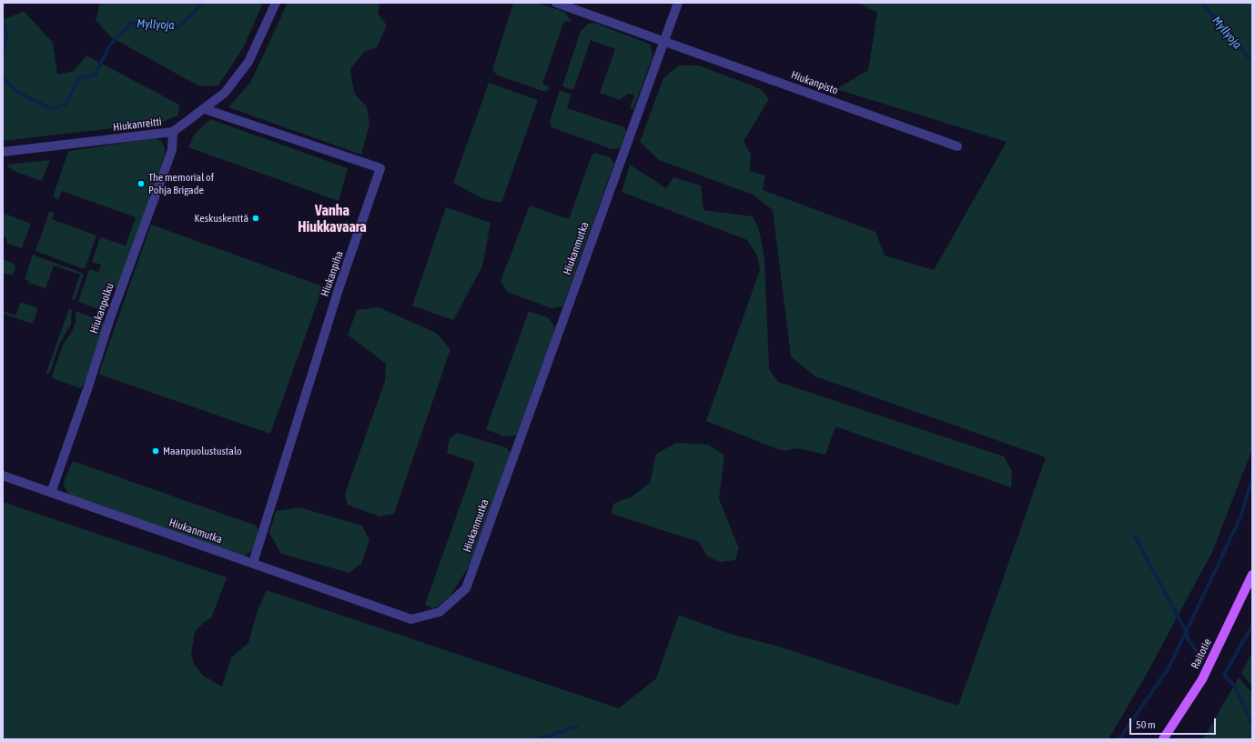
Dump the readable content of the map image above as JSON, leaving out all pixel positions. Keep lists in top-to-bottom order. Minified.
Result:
{"streets":{"main road":["Raitotie"],"street":["Hiukanpisto","Hiukanreitti","Hiukanmutka","Hiukanpiha","Hiukanpolku"]},"crossings":[["Hiukanpisto","Hiukanmutka"],["Hiukanreitti","Hiukanpiha"],["Hiukanreitti","Hiukanpolku"],["Hiukanmutka","Hiukanpiha"],["Hiukanmutka","Hiukanpolku"]],"districts":["Vanha Hiukkavaara"],"water":["Myllyoja"],"places":["The memorial of Pohja Brigade","Keskuskenttä","Maanpuolustustalo"],"scale_bar":"50 m"}
